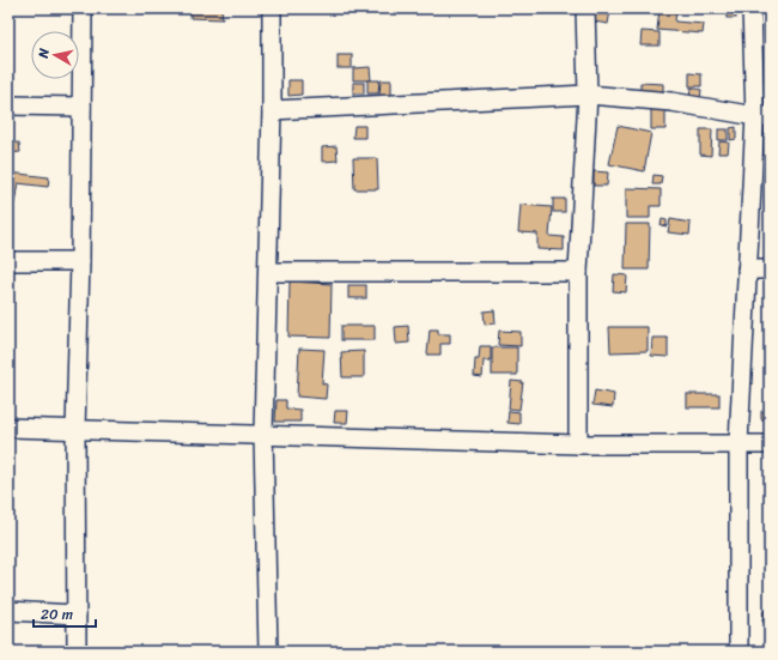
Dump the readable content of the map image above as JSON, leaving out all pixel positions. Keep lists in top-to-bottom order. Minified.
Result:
{"scale_bar":"20 m","north":"left"}
